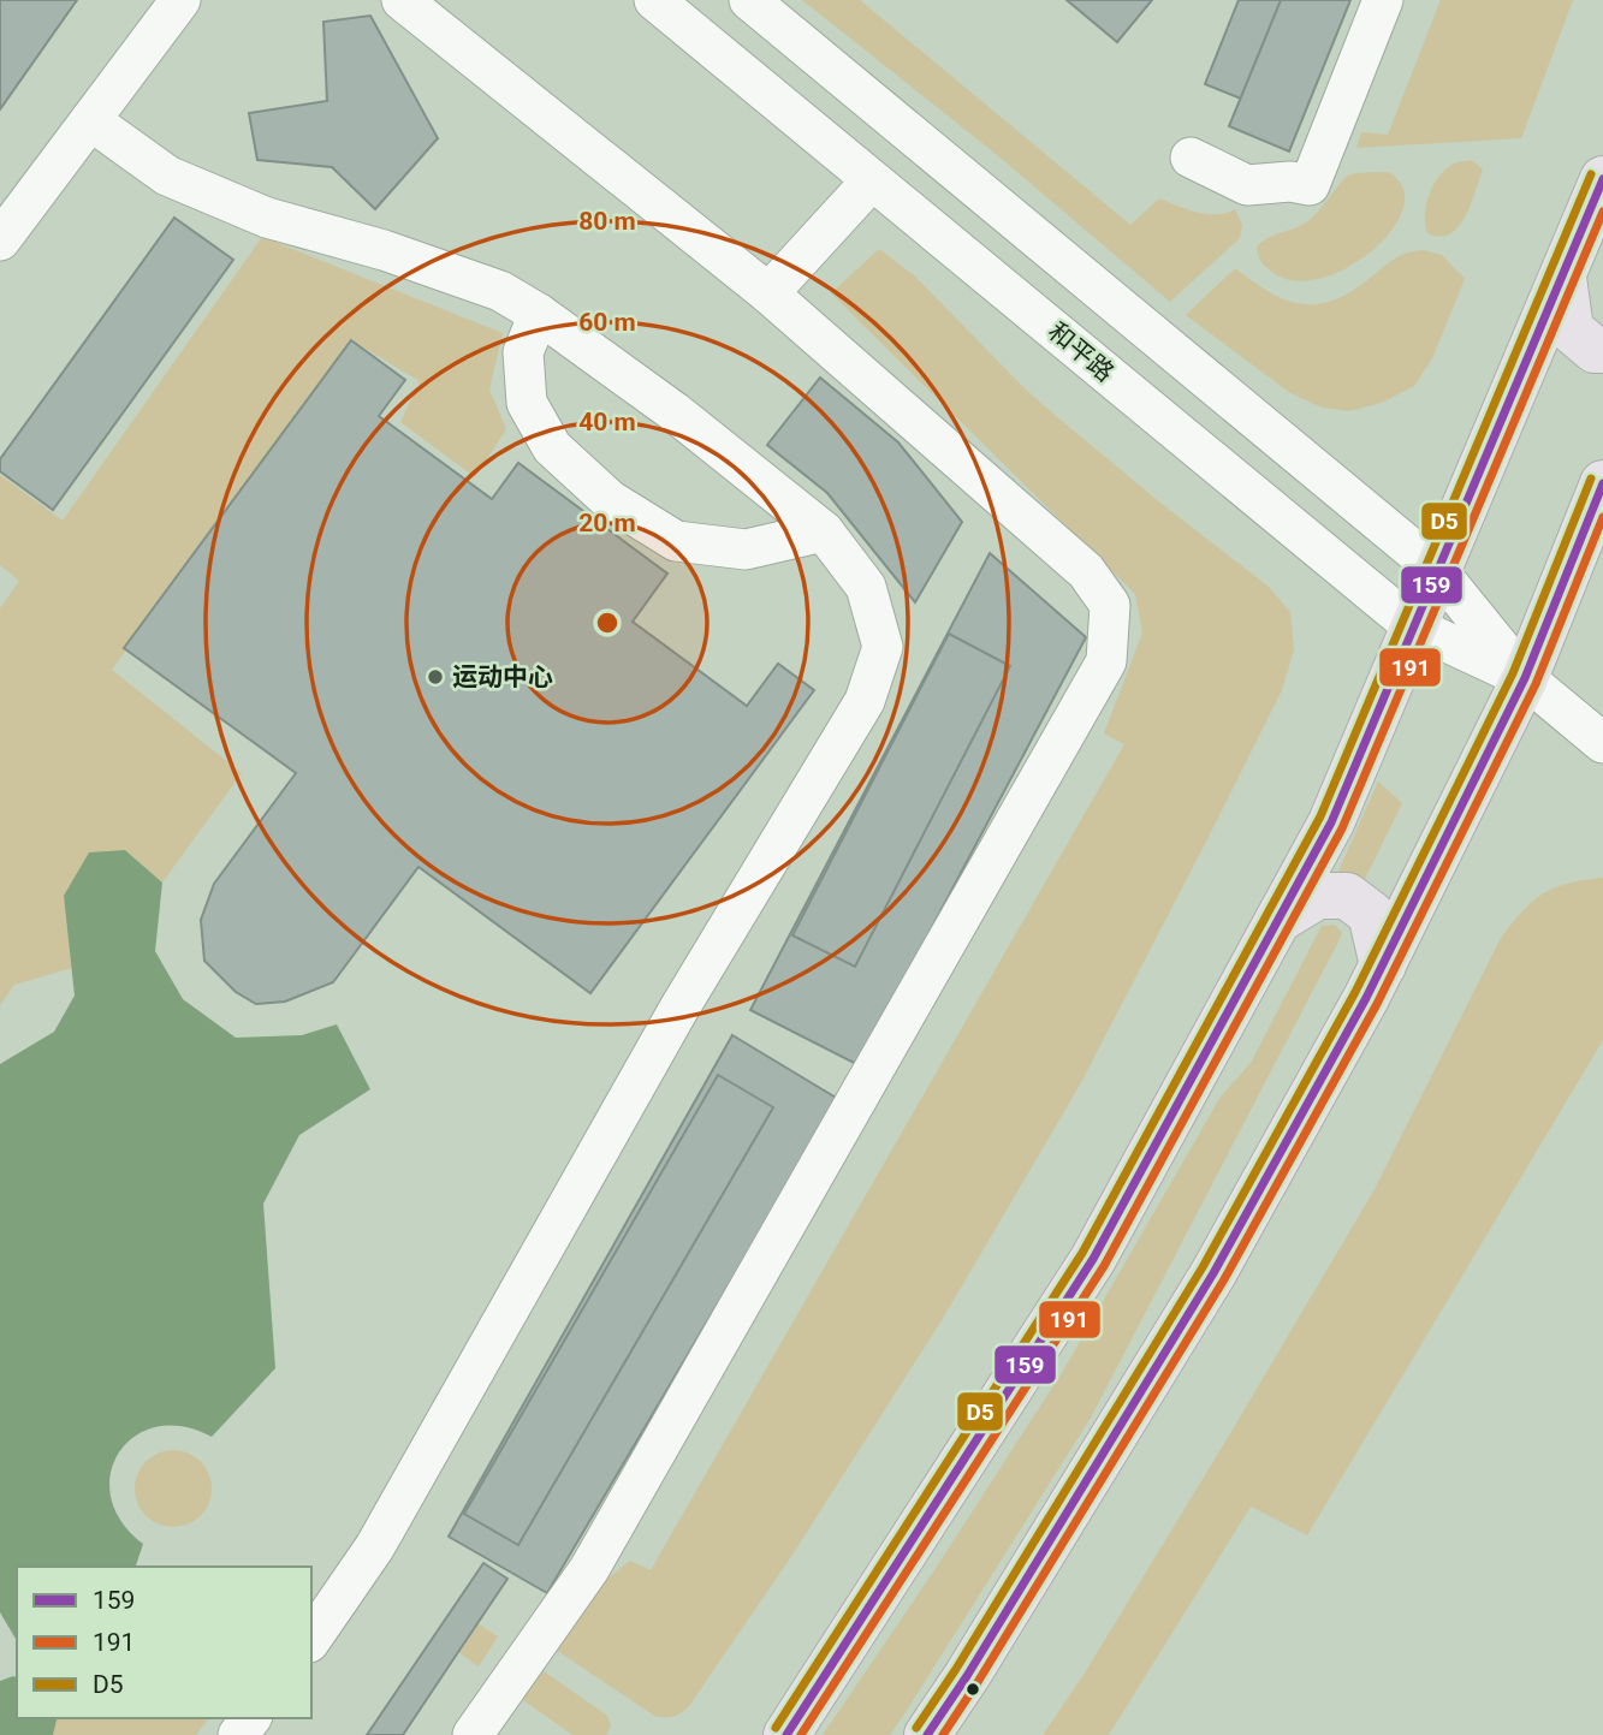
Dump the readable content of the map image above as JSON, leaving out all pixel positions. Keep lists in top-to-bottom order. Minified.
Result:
{"streets":{"street":["和平路"]},"places":["运动中心"],"lines":["transit line D5","transit line 159","transit line 191"],"legend":["159","191","D5"],"rings":["80 m","60 m","40 m","20 m"]}
